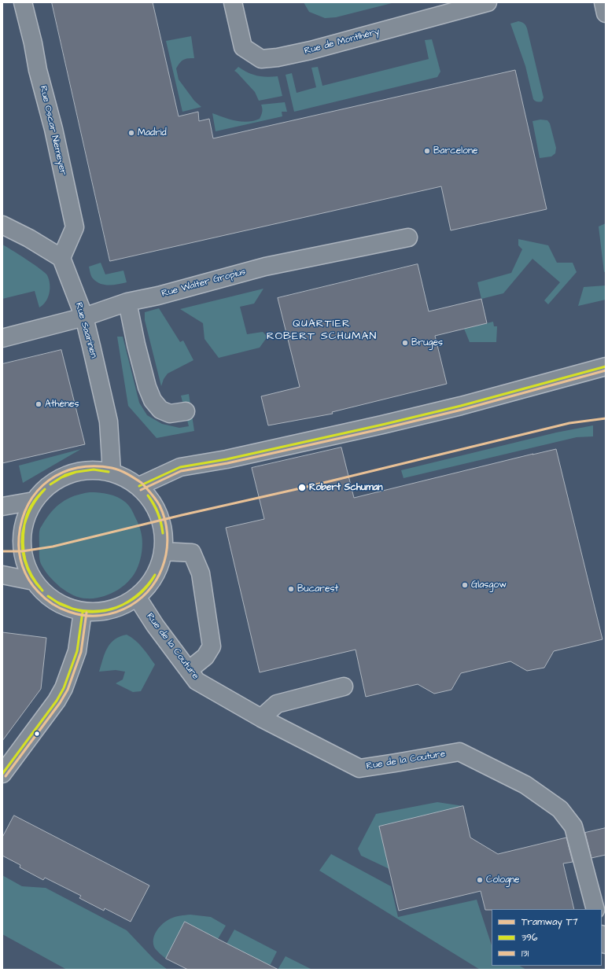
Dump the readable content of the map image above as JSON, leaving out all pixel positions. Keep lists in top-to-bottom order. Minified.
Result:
{"streets":{"street":["Rue de Montlhéry","Rue Oscar Niemeyer","Rue Walter Gropius","Rue Saarinen","Rue de la Couture"]},"crossings":[["Rue Oscar Niemeyer","Rue Saarinen"],["Rue Walter Gropius","Rue Saarinen"]],"districts":["QUARTIER ROBERT SCHUMAN"],"places":["Madrid","Barcelone","Bruges","Athènes","Robert Schuman","Glasgow","Bucarest","Cologne"],"lines":["transit line 396","transit line 131","tram line T7"],"legend":["Tramway T7","396","131"]}
